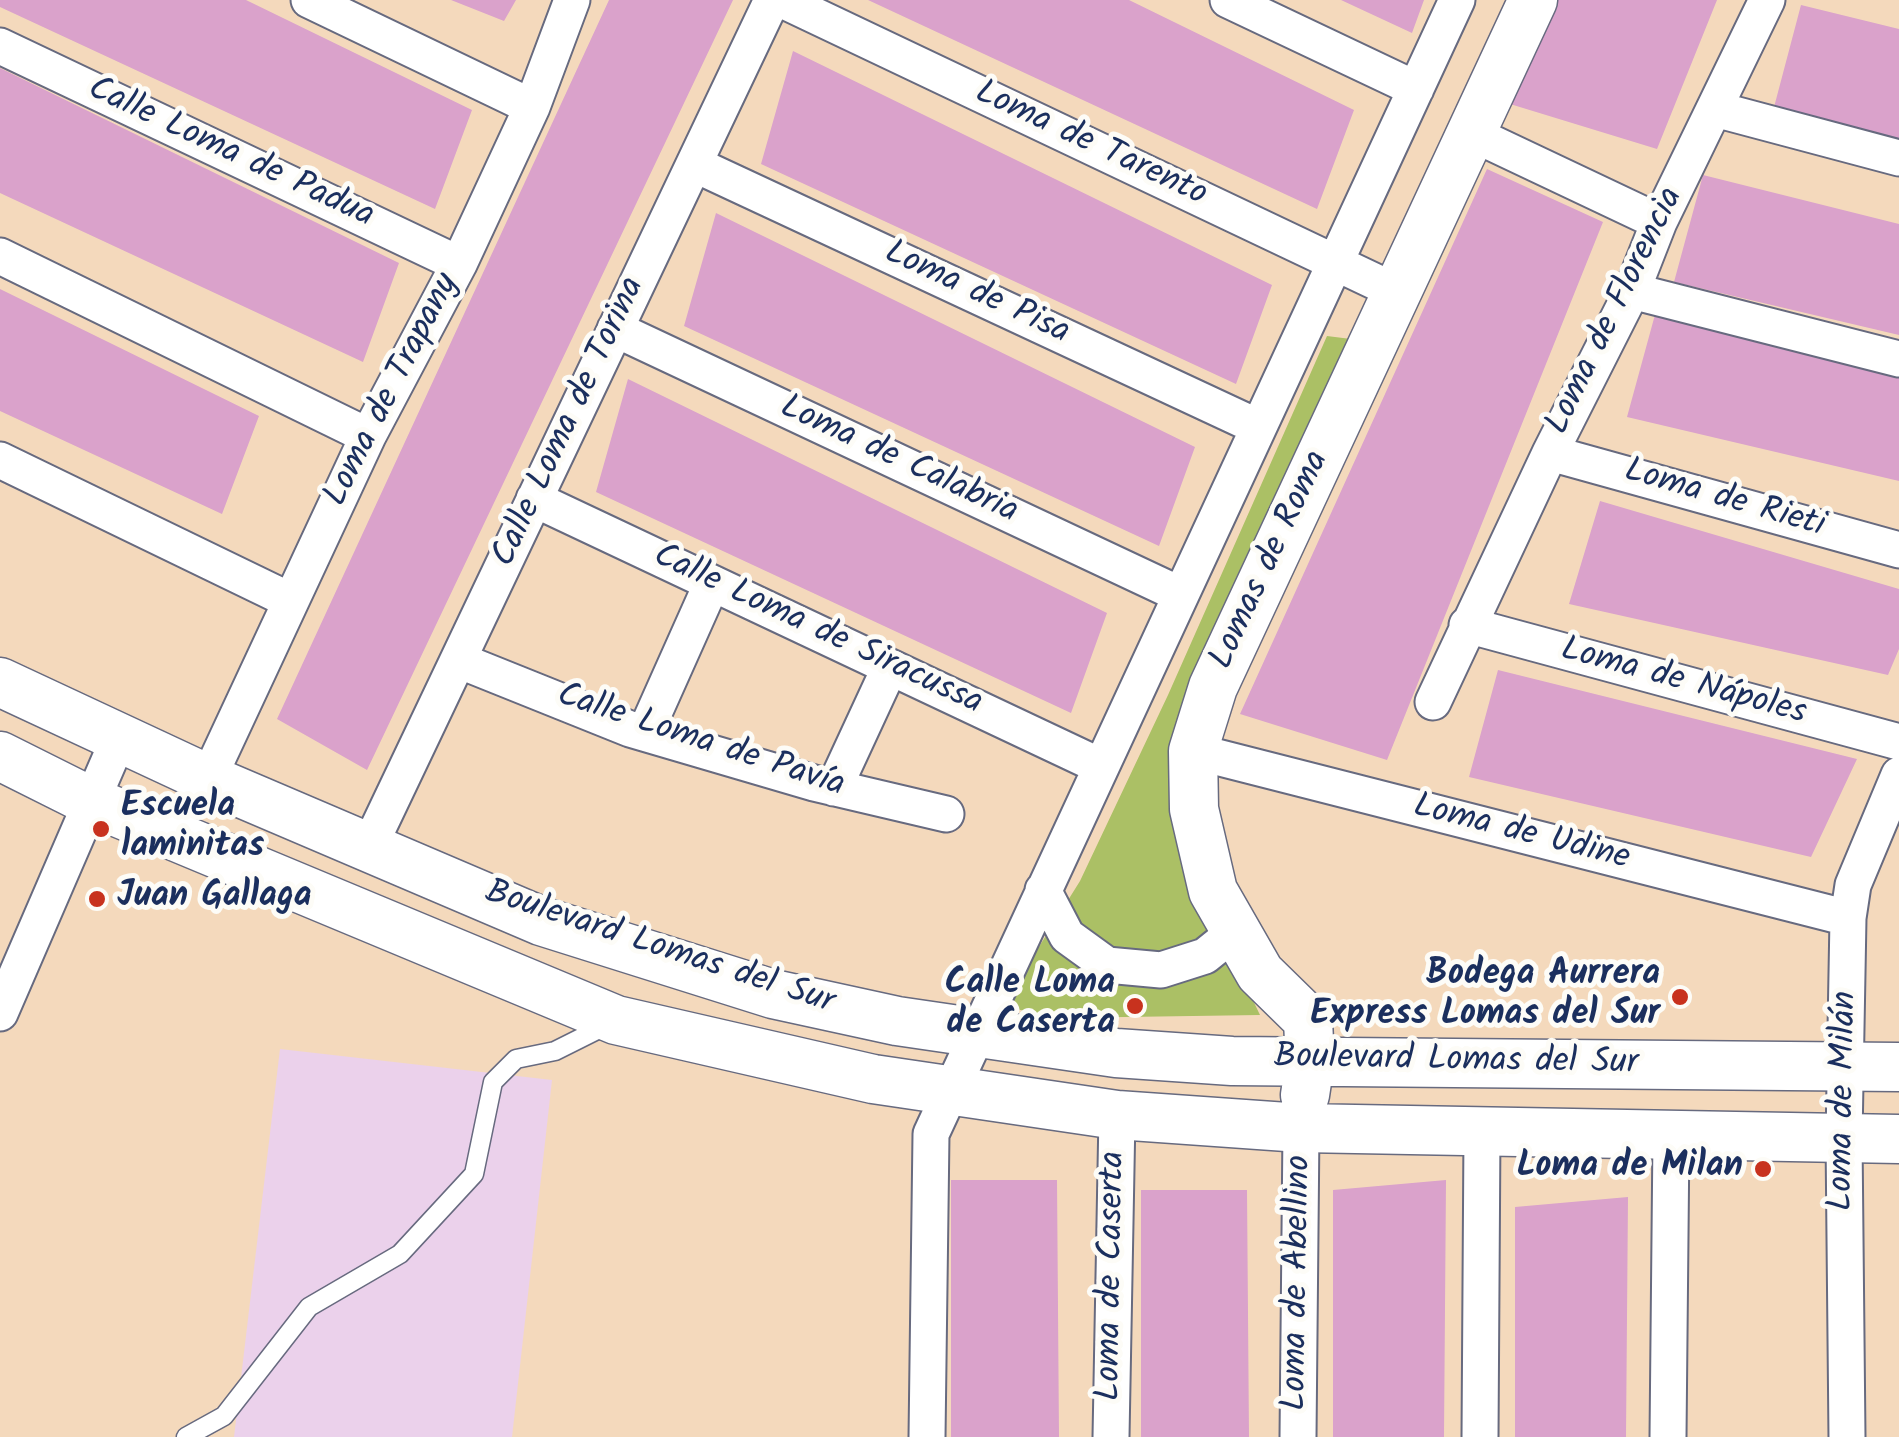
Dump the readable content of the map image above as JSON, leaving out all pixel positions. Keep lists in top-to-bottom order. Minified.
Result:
{"streets":{"street":["Loma de Tarento","Calle Loma de Padua","Loma de Pisa","Loma de Florencia","Loma de Trapany","Calle Loma de Torina","Loma de Calabria","Loma de Rieti","Lomas de Roma","Calle Loma de Siracussa","Loma de Nápoles","Calle Loma de Pavía","Loma de Udine","Boulevard Lomas del Sur","Loma de Milán","Loma de Caserta","Loma de Abellino"]},"crossings":[["Loma de Tarento","Lomas de Roma"],["Calle Loma de Padua","Loma de Trapany"],["Loma de Pisa","Calle Loma de Torina"],["Loma de Pisa","Lomas de Roma"],["Loma de Florencia","Loma de Rieti"],["Loma de Florencia","Loma de Nápoles"],["Loma de Trapany","Boulevard Lomas del Sur"],["Calle Loma de Torina","Loma de Calabria"],["Calle Loma de Torina","Calle Loma de Siracussa"],["Calle Loma de Torina","Calle Loma de Pavía"],["Calle Loma de Torina","Boulevard Lomas del Sur"],["Loma de Calabria","Lomas de Roma"],["Lomas de Roma","Calle Loma de Siracussa"],["Lomas de Roma","Loma de Udine"],["Lomas de Roma","Boulevard Lomas del Sur"],["Lomas de Roma","Loma de Abellino"],["Loma de Udine","Loma de Milán"],["Boulevard Lomas del Sur","Loma de Milán"],["Boulevard Lomas del Sur","Loma de Caserta"],["Boulevard Lomas del Sur","Loma de Abellino"]],"places":["Escuela laminitas","Juan Gallaga","Bodega Aurrera Express Lomas del Sur","Calle Loma de Caserta","Loma de Milan"]}
